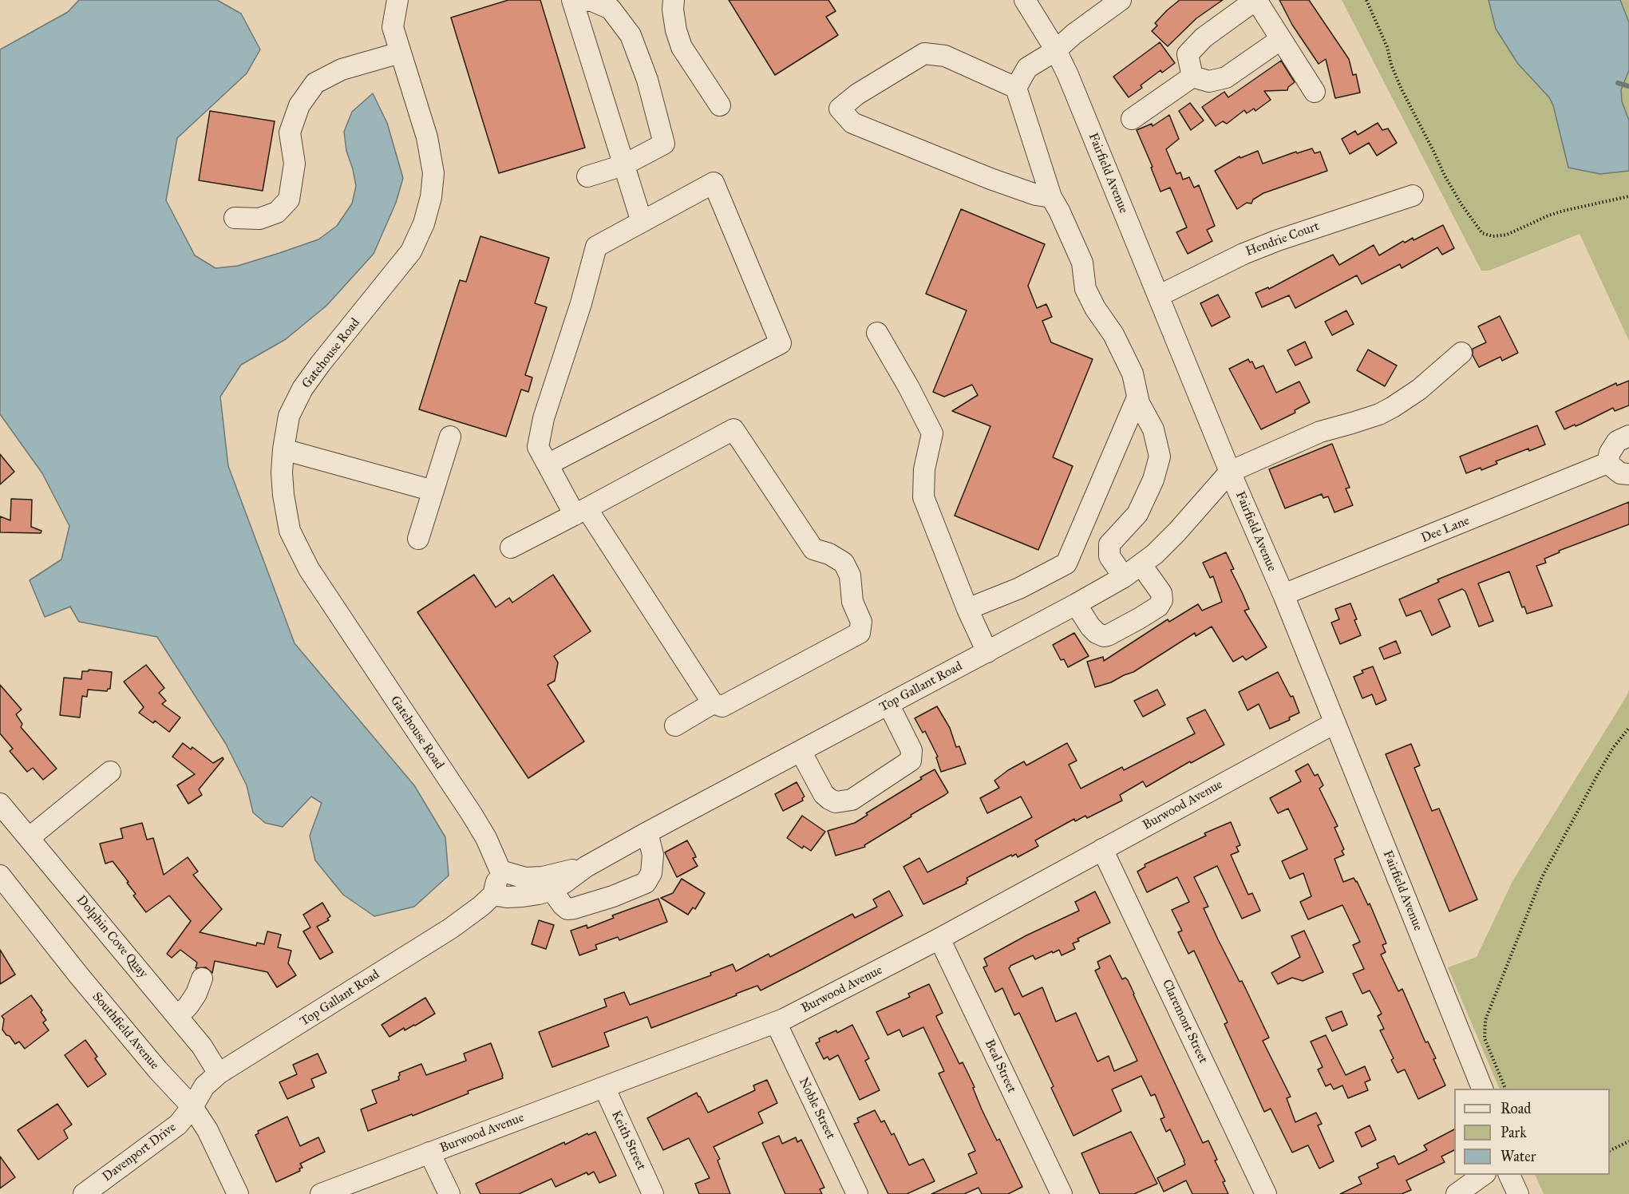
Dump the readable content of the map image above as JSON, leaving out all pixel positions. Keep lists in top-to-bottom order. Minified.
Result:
{"streets":{"street":["Fairfield Avenue","Hendrie Court","Gatehouse Road","Dee Lane","Top Gallant Road","Burwood Avenue","Dolphin Cove Quay","Claremont Street","Southfield Avenue","Beal Street","Noble Street","Keith Street","Davenport Drive"]},"crossings":[["Fairfield Avenue","Hendrie Court"],["Fairfield Avenue","Dee Lane"],["Fairfield Avenue","Top Gallant Road"],["Fairfield Avenue","Burwood Avenue"],["Gatehouse Road","Top Gallant Road"],["Top Gallant Road","Dolphin Cove Quay"],["Top Gallant Road","Southfield Avenue"],["Top Gallant Road","Davenport Drive"],["Burwood Avenue","Claremont Street"],["Burwood Avenue","Beal Street"],["Burwood Avenue","Noble Street"],["Burwood Avenue","Keith Street"],["Southfield Avenue","Davenport Drive"]],"legend":["Road","Park","Water"]}
